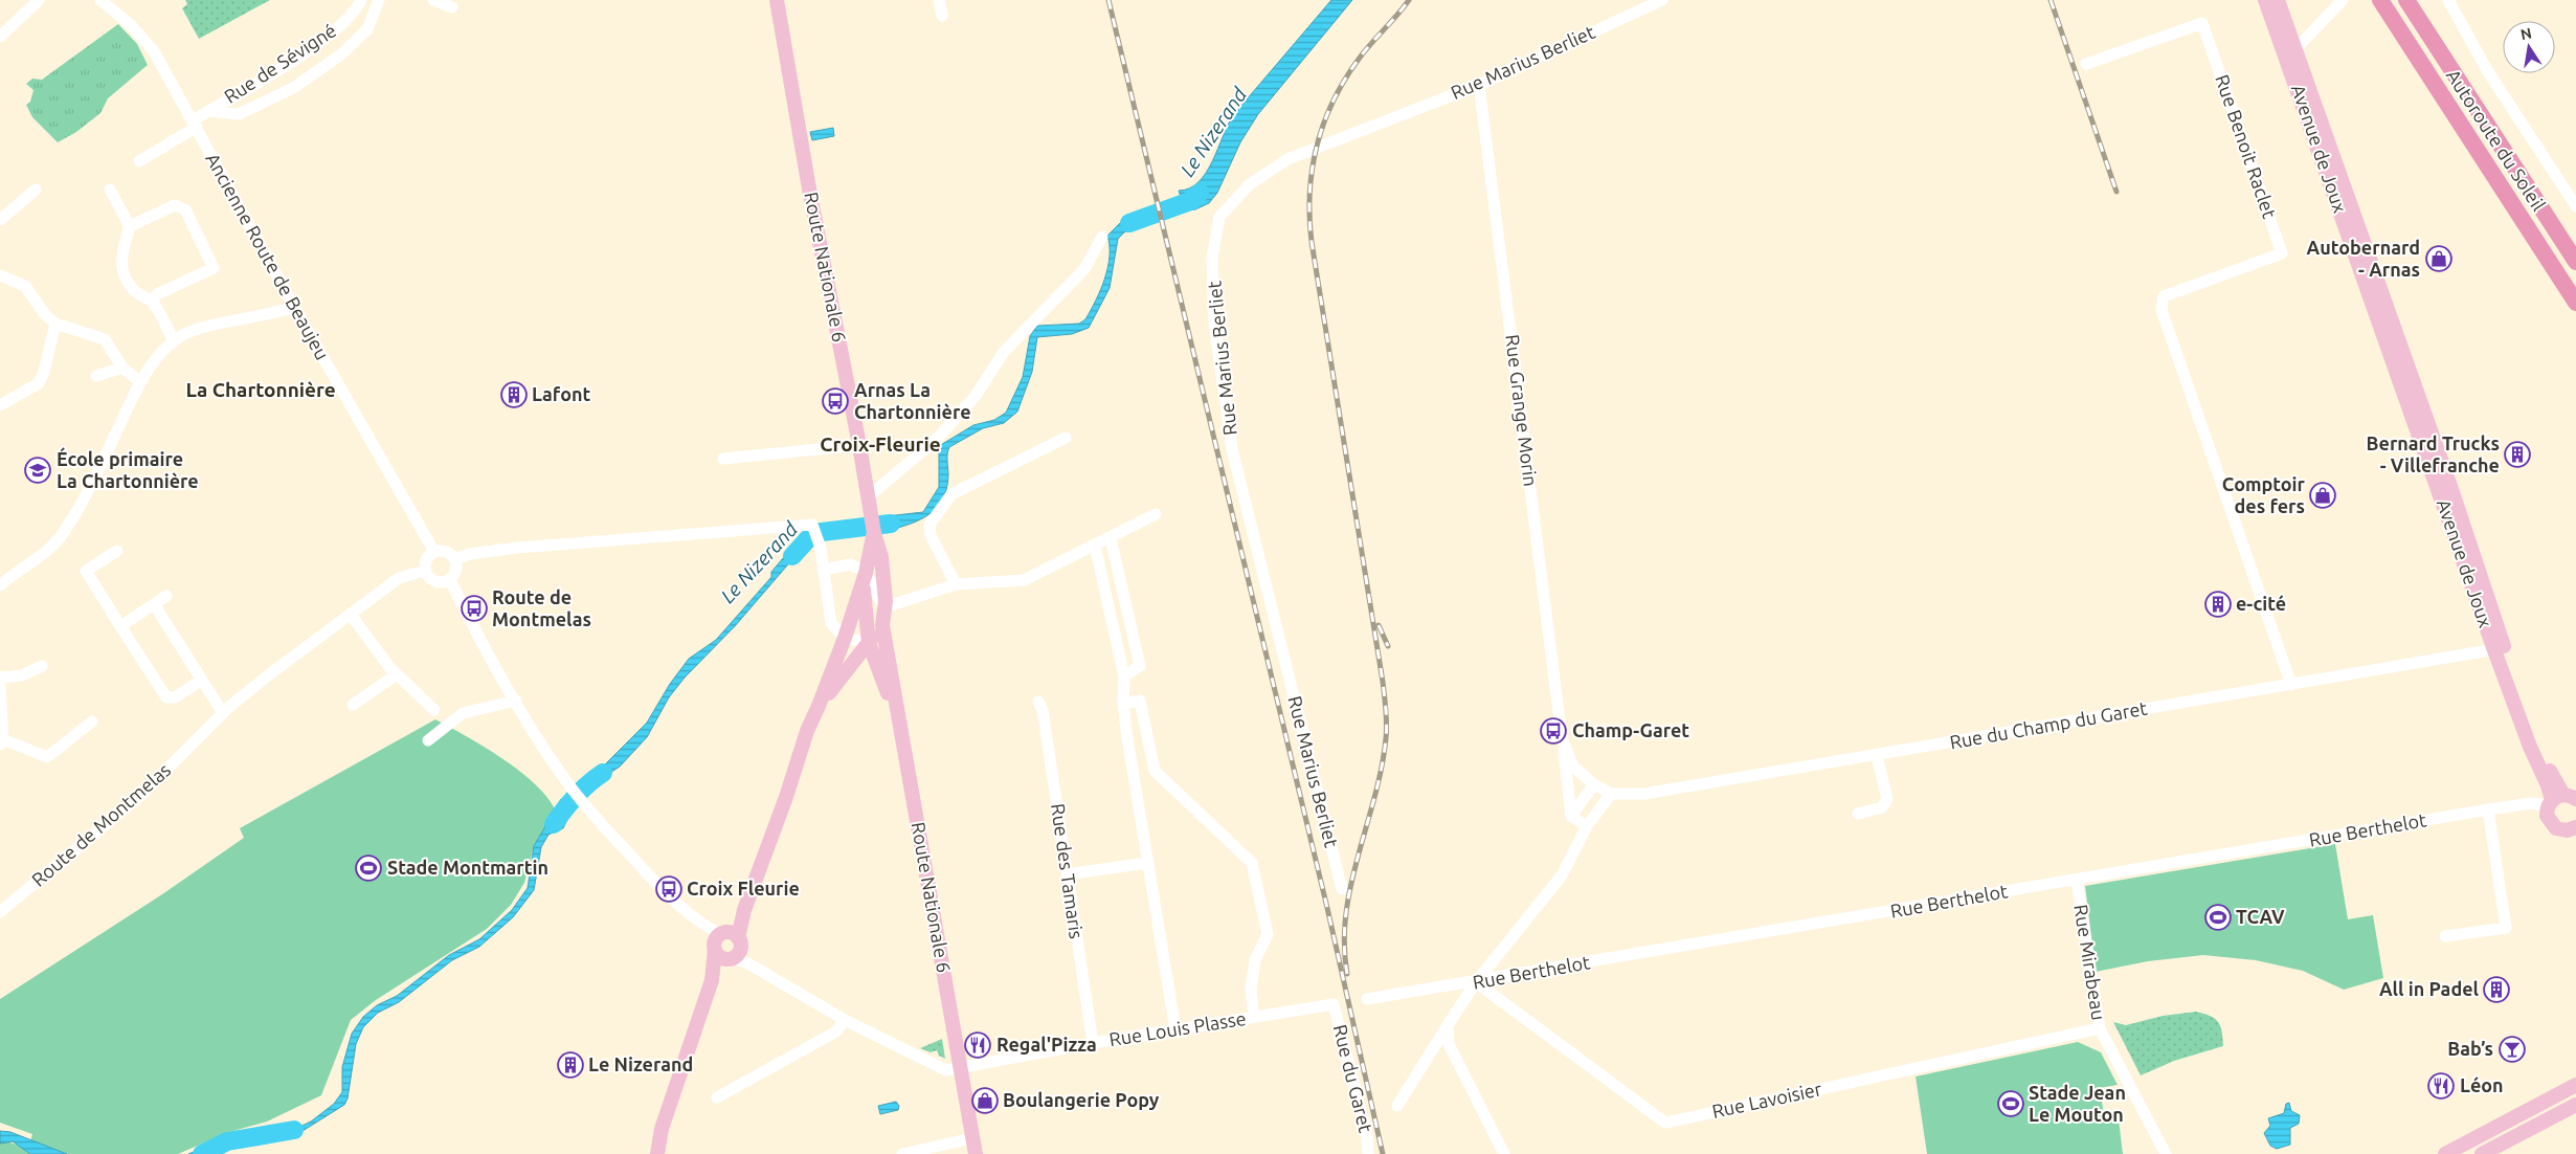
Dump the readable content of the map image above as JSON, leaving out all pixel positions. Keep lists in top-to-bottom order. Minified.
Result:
{"streets":{"highway":["Autoroute du Soleil"],"main road":["Avenue de Joux","Route Nationale 6"],"street":["Rue Marius Berliet","Rue de Sévigné","Rue Benoit Raclet","Ancienne Route de Beaujeu","Rue Grange Morin","Rue du Champ du Garet","Route de Montmelas","Rue Berthelot","Rue des Tamaris","Rue Mirabeau","Rue Louis Plasse","Rue du Garet","Rue Lavoisier"]},"crossings":[["Rue Marius Berliet","Rue Grange Morin"],["Rue de Sévigné","Ancienne Route de Beaujeu"],["Rue Benoit Raclet","Rue du Champ du Garet"],["Avenue de Joux","Rue du Champ du Garet"],["Avenue de Joux","Rue Berthelot"],["Ancienne Route de Beaujeu","Route de Montmelas"],["Route Nationale 6","Rue Louis Plasse"],["Rue Grange Morin","Rue du Champ du Garet"],["Rue Berthelot","Rue Mirabeau"],["Rue Berthelot","Rue Lavoisier"],["Rue des Tamaris","Rue Louis Plasse"],["Rue Mirabeau","Rue Lavoisier"],["Rue Louis Plasse","Rue du Garet"]],"districts":["La Chartonnière","Croix-Fleurie"],"water":["Le Nizerand"],"places":{"shop":["Autobernard - Arnas","Comptoir des fers","Boulangerie Popy"],"building":["Lafont","Bernard Trucks - Villefranche","e-cité","All in Padel","Le Nizerand"],"bus stop":["Arnas La Chartonnière","Route de Montmelas","Champ-Garet","Croix Fleurie"],"school or university":["École primaire La Chartonnière"],"sports":["Stade Montmartin","TCAV","Stade Jean Le Mouton"],"restaurant":["Regal'Pizza","Léon"],"bar":["Bab’s"]},"north":"top"}
